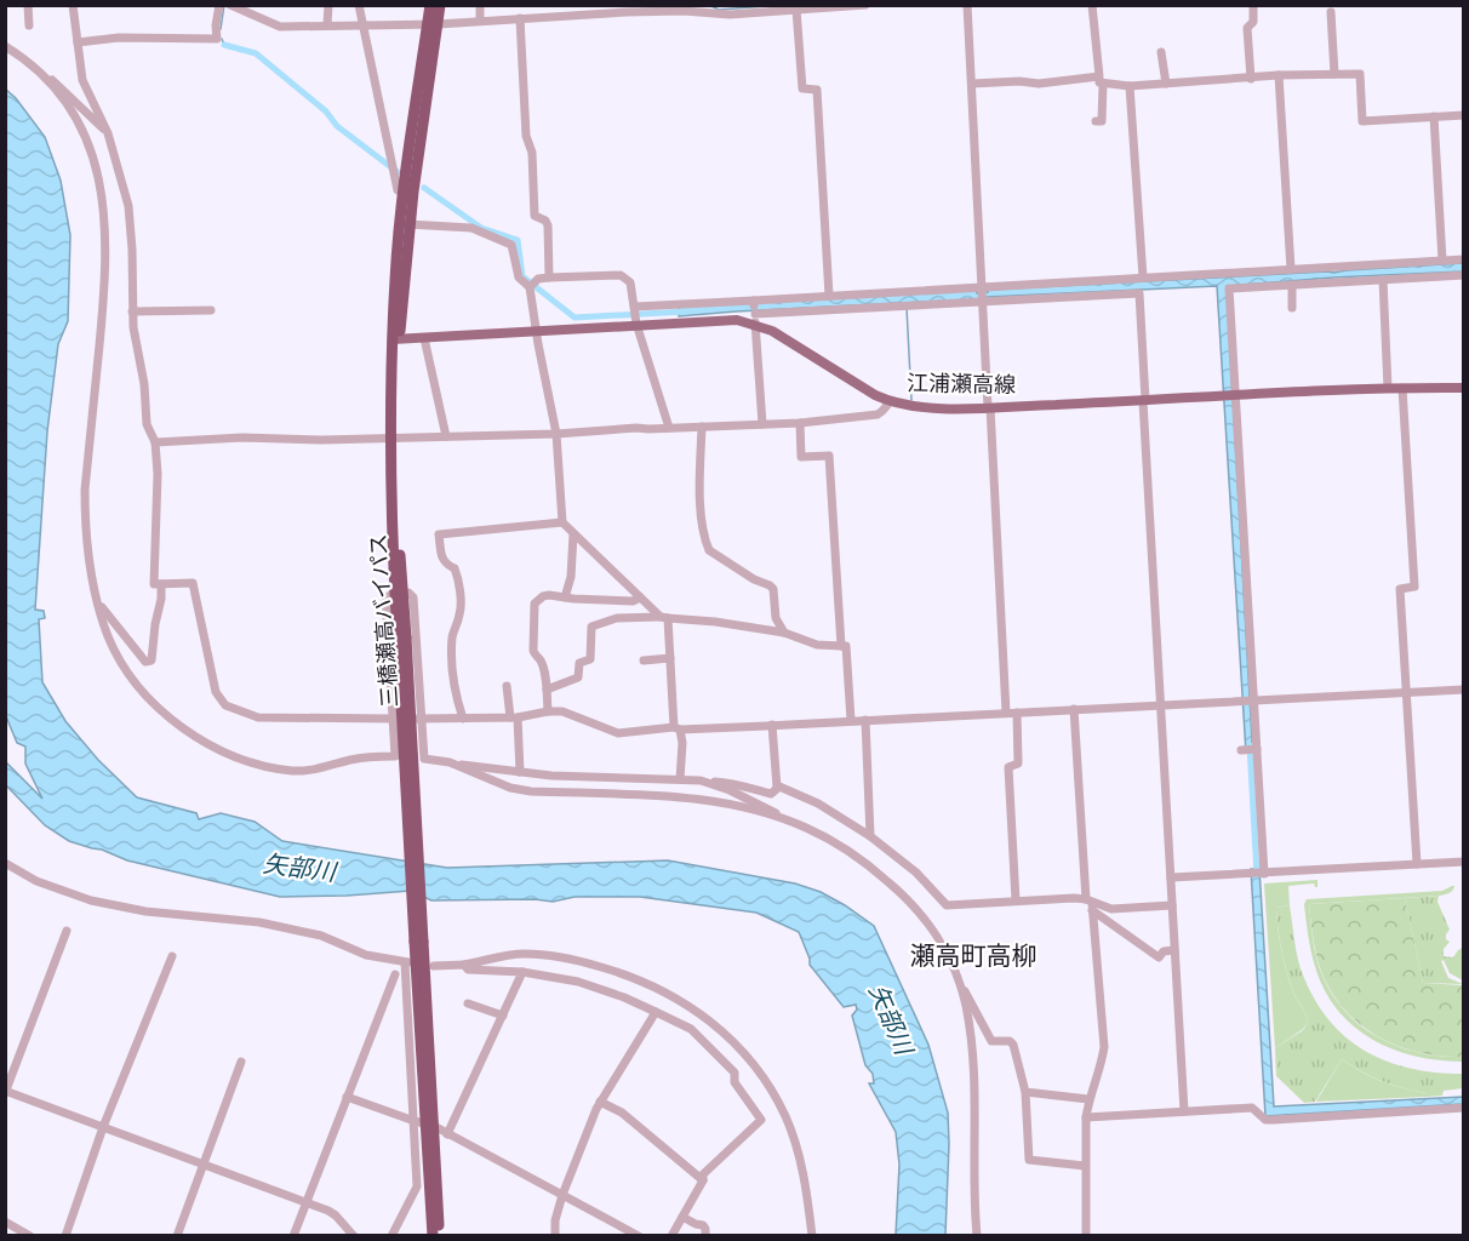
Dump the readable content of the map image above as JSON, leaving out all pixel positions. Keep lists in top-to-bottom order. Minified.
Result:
{"streets":{"highway":["三橋瀬高バイパス"],"main road":["江浦瀬高線"]},"crossings":[["江浦瀬高線","三橋瀬高バイパス"]],"districts":["瀬高町高柳"],"water":["矢部川"]}
